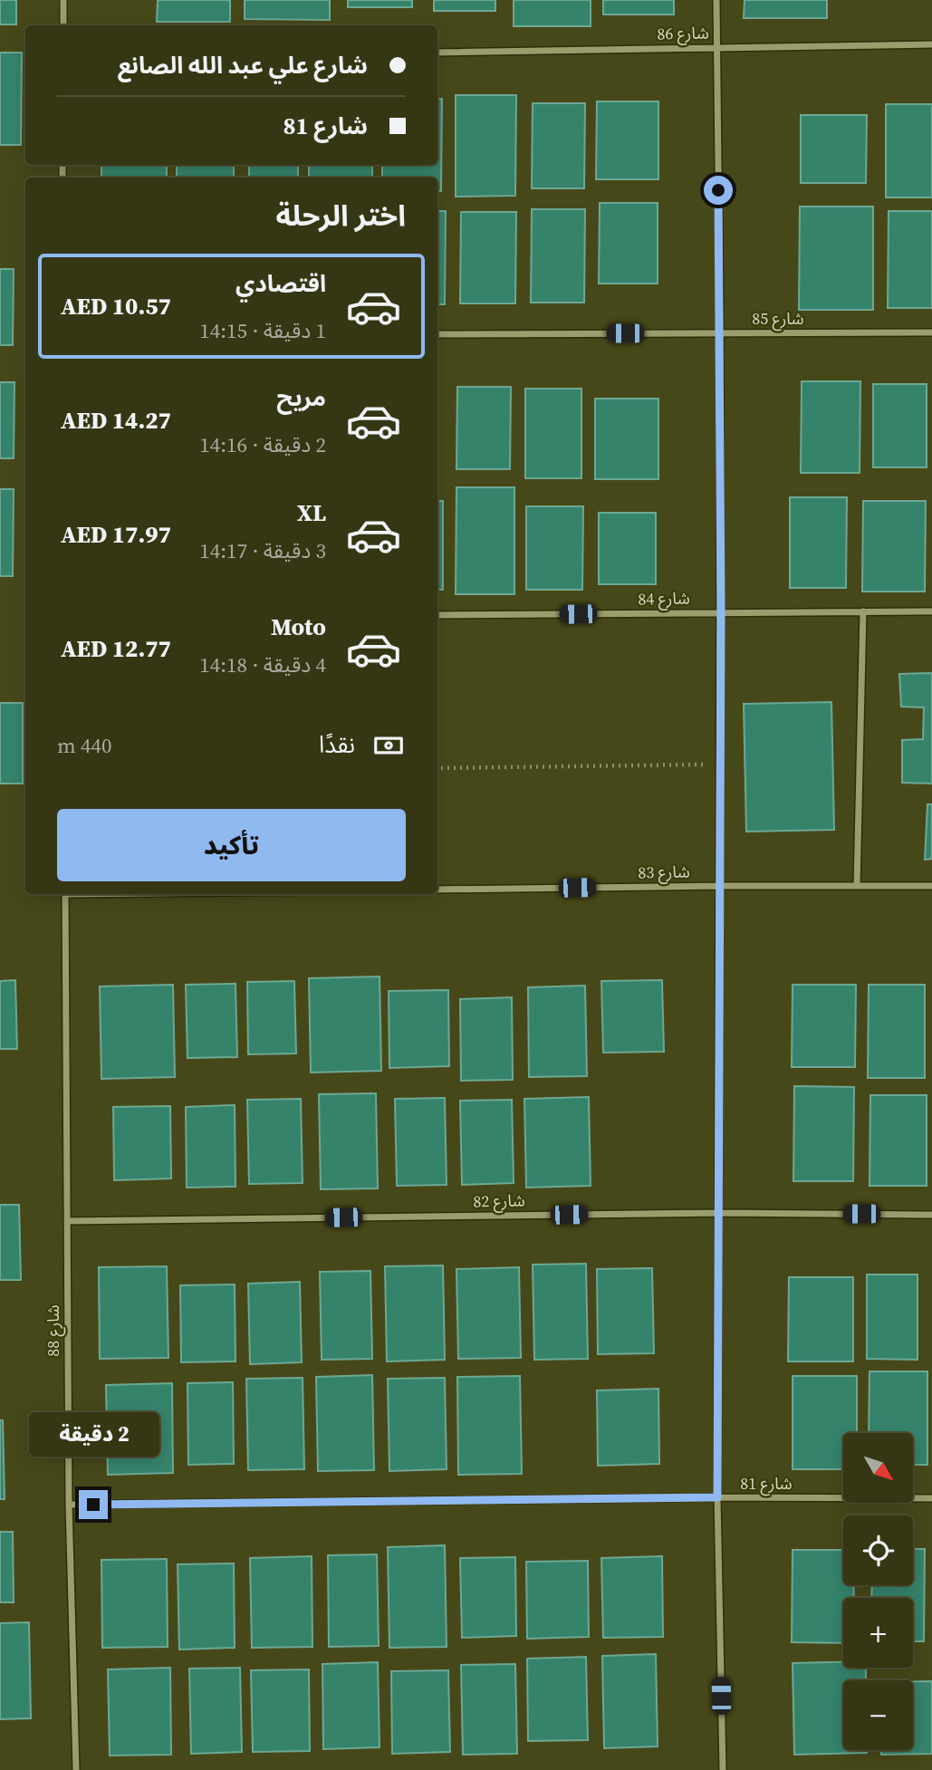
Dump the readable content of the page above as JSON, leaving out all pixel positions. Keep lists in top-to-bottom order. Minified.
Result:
{"streets":{"street":["شارع 86","شارع 85","شارع 84","شارع 83","شارع 82","شارع 88","شارع 81"]},"crossings":[["شارع 82","شارع 88"],["شارع 88","شارع 81"]],"north":"bottom right","page":{"banner":["شارع علي عبد الله الصانع","شارع 81"],"heading":"اختر الرحلة","list":[{"name":"اقتصادي","note":"1 دقيقة · 14:15","value":"AED 10.57"},{"name":"مريح","note":"2 دقيقة · 14:16","value":"AED 14.27"},{"name":"XL","note":"3 دقيقة · 14:17","value":"AED 17.97"},{"name":"Moto","note":"4 دقيقة · 14:18","value":"AED 12.77"}],"pay":["نقدًا","440 m"],"buttons":"تأكيد","bubble":"2 دقيقة","map_buttons":["+","−"]}}
